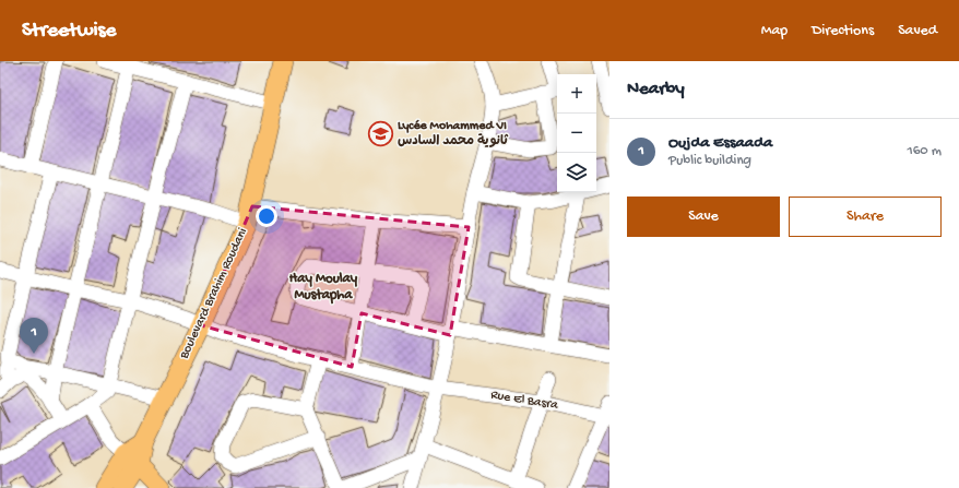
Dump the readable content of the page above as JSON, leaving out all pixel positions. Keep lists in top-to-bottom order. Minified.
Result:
{"streets":{"main road":["Boulevard Brahim Roudani"],"street":["Rue El Basra"]},"crossings":[["Boulevard Brahim Roudani","Rue El Basra"]],"districts":["Hay Moulay Mustapha"],"places":{"school or university":["Lycée Mohammed VI ثانوية محمد السادس"]},"page":{"header":"Streetwise","nav":["Map","Directions","Saved"],"heading":"Nearby","map_buttons":["+","−"],"list":[{"mark":"1","name":"Oujda Essaada","note":"Public building","value":"160 m"}],"buttons":["Save","Share"],"pins":"1"}}
